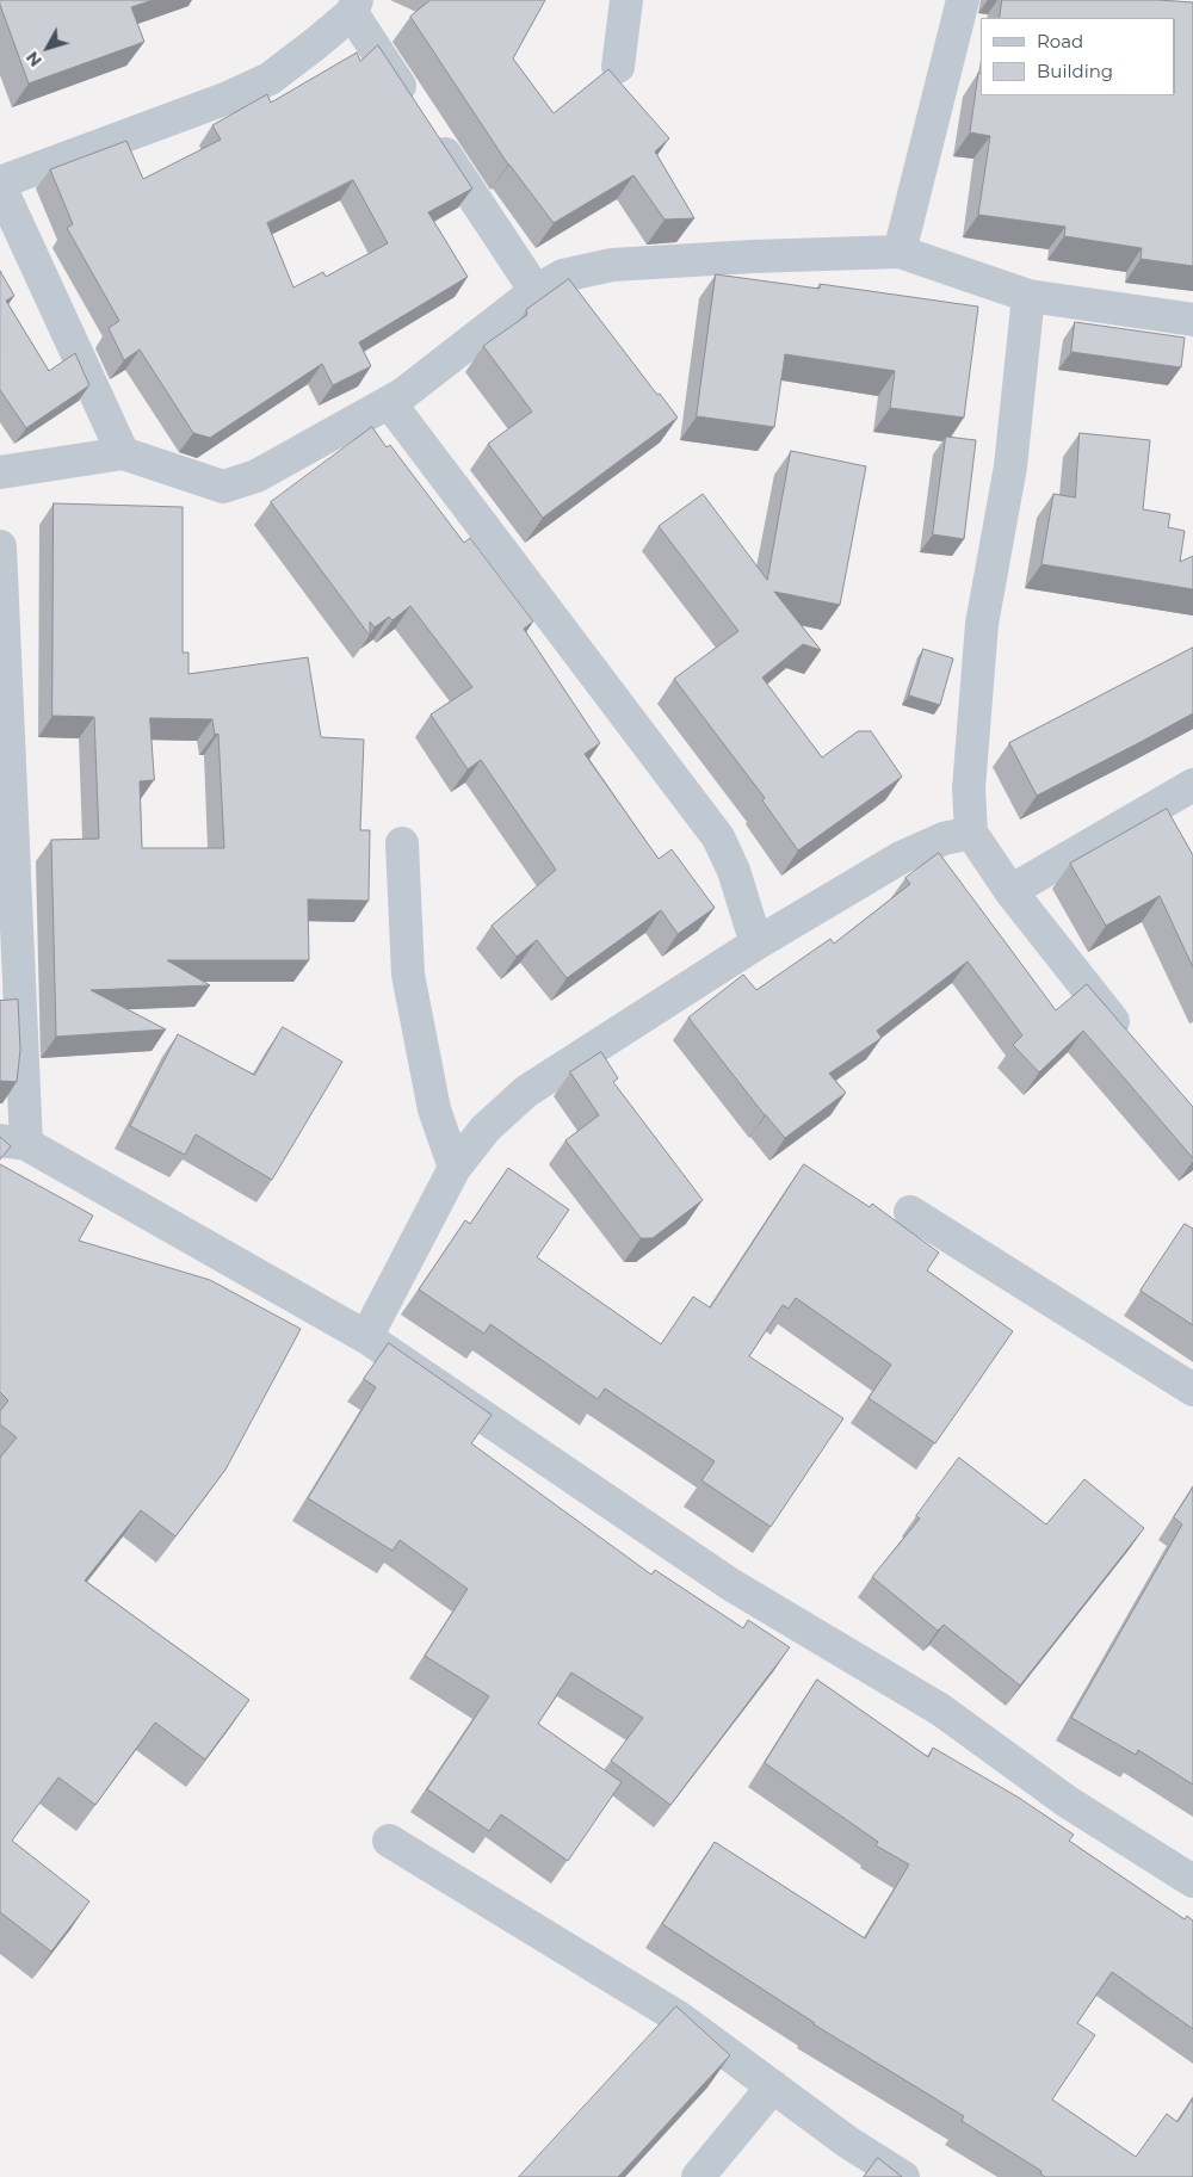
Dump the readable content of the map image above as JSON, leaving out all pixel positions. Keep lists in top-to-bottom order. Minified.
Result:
{"legend":["Road","Building"],"north":"bottom left"}
